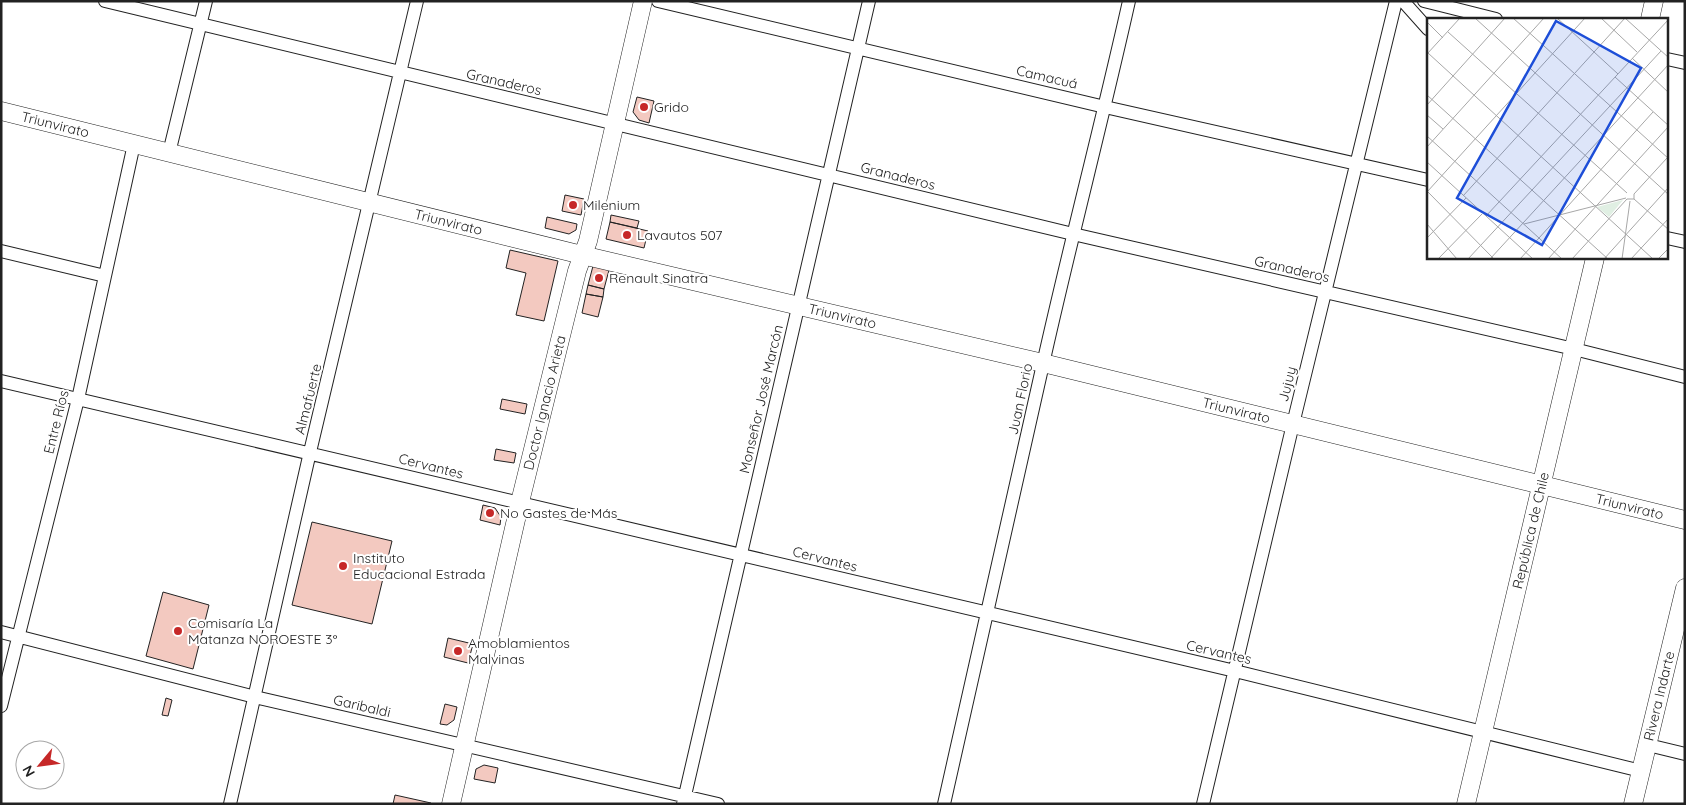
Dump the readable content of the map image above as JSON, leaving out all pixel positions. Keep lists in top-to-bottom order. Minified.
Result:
{"streets":{"street":["Camacuá","Granaderos","Triunvirato","Jujuy","Almafuerte","Monseñor José Marcón","Juan Florio","Doctor Ignacio Arieta","Entre Ríos","Cervantes","República de Chile","Rivera Indarte","Garibaldi"]},"crossings":[["Camacuá","Jujuy"],["Camacuá","Monseñor José Marcón"],["Camacuá","Juan Florio"],["Granaderos","Jujuy"],["Granaderos","Almafuerte"],["Granaderos","Monseñor José Marcón"],["Granaderos","Juan Florio"],["Granaderos","Doctor Ignacio Arieta"],["Granaderos","República de Chile"],["Triunvirato","Jujuy"],["Triunvirato","Almafuerte"],["Triunvirato","Monseñor José Marcón"],["Triunvirato","Juan Florio"],["Triunvirato","Doctor Ignacio Arieta"],["Triunvirato","Entre Ríos"],["Triunvirato","República de Chile"],["Jujuy","Cervantes"],["Almafuerte","Cervantes"],["Almafuerte","Garibaldi"],["Monseñor José Marcón","Cervantes"],["Monseñor José Marcón","Garibaldi"],["Juan Florio","Cervantes"],["Doctor Ignacio Arieta","Cervantes"],["Doctor Ignacio Arieta","Garibaldi"],["Entre Ríos","Cervantes"],["Entre Ríos","Garibaldi"],["Cervantes","República de Chile"],["Cervantes","Rivera Indarte"]],"places":["Grido","Milenium","Lavautos 507","Renault Sinatra","No Gastes de Más","Instituto Educacional Estrada","Comisaría La Matanza NOROESTE 3°","Amoblamientos Malvinas"],"north":"bottom left"}
